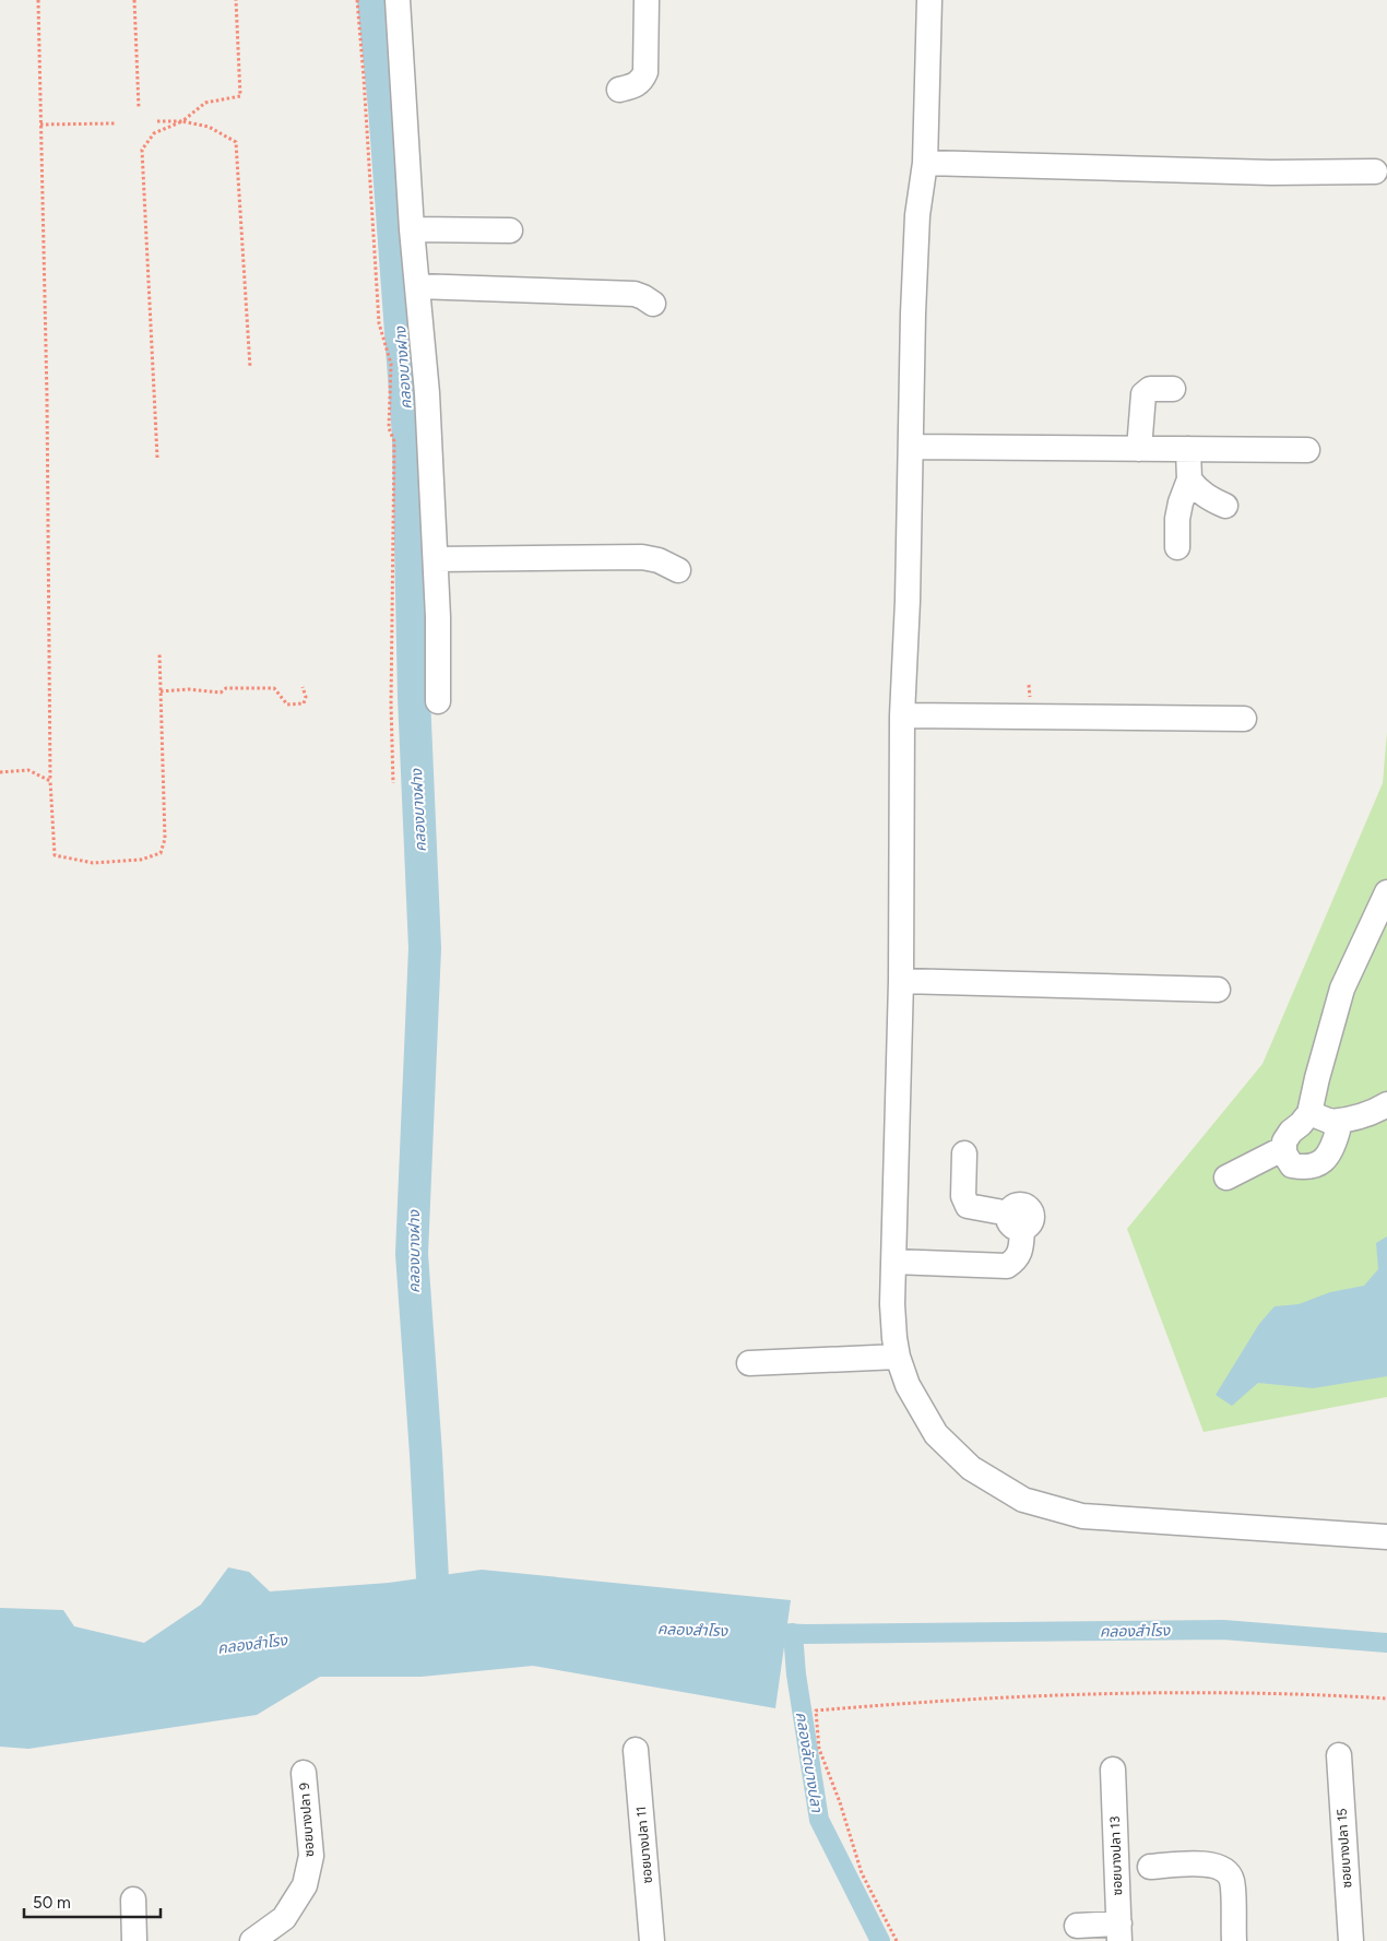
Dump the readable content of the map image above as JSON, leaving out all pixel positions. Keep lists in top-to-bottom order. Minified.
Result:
{"streets":{"street":["ซอยบางปลา 9","ซอยบางปลา 11","ซอยบางปลา 15","ซอยบางปลา 13"]},"water":["คลองบางฝาง","คลองสำโรง","คลองลัดบางปลา"],"scale_bar":"50 m"}
